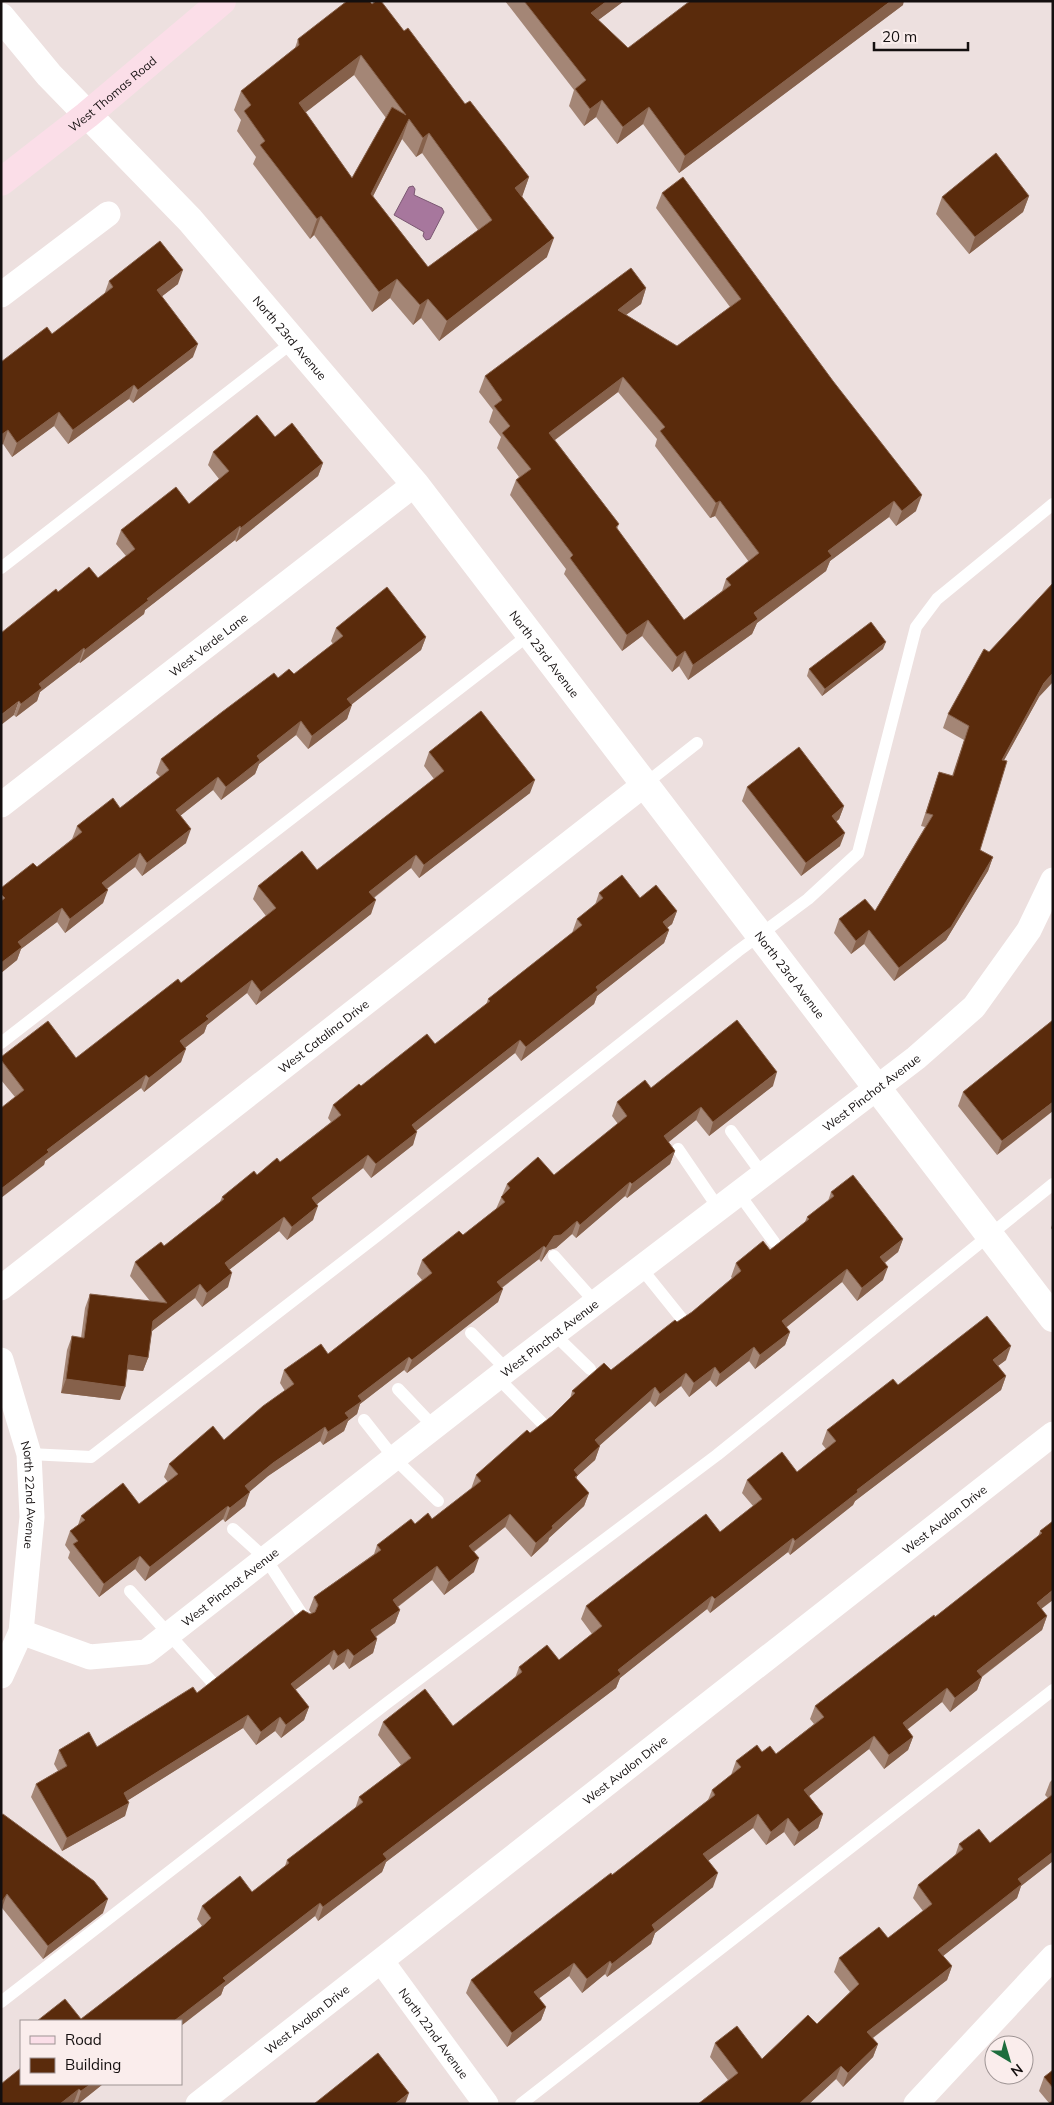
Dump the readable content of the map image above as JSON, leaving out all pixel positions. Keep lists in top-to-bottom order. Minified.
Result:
{"streets":{"main road":["West Thomas Road"],"street":["North 23rd Avenue","West Verde Lane","West Catalina Drive","West Pinchot Avenue","North 22nd Avenue","West Avalon Drive"]},"crossings":[["West Thomas Road","North 23rd Avenue"],["North 23rd Avenue","West Verde Lane"],["North 23rd Avenue","West Catalina Drive"],["North 23rd Avenue","West Pinchot Avenue"],["West Pinchot Avenue","North 22nd Avenue"],["North 22nd Avenue","West Avalon Drive"]],"legend":["Road","Building"],"scale_bar":"20 m","north":"bottom right"}
